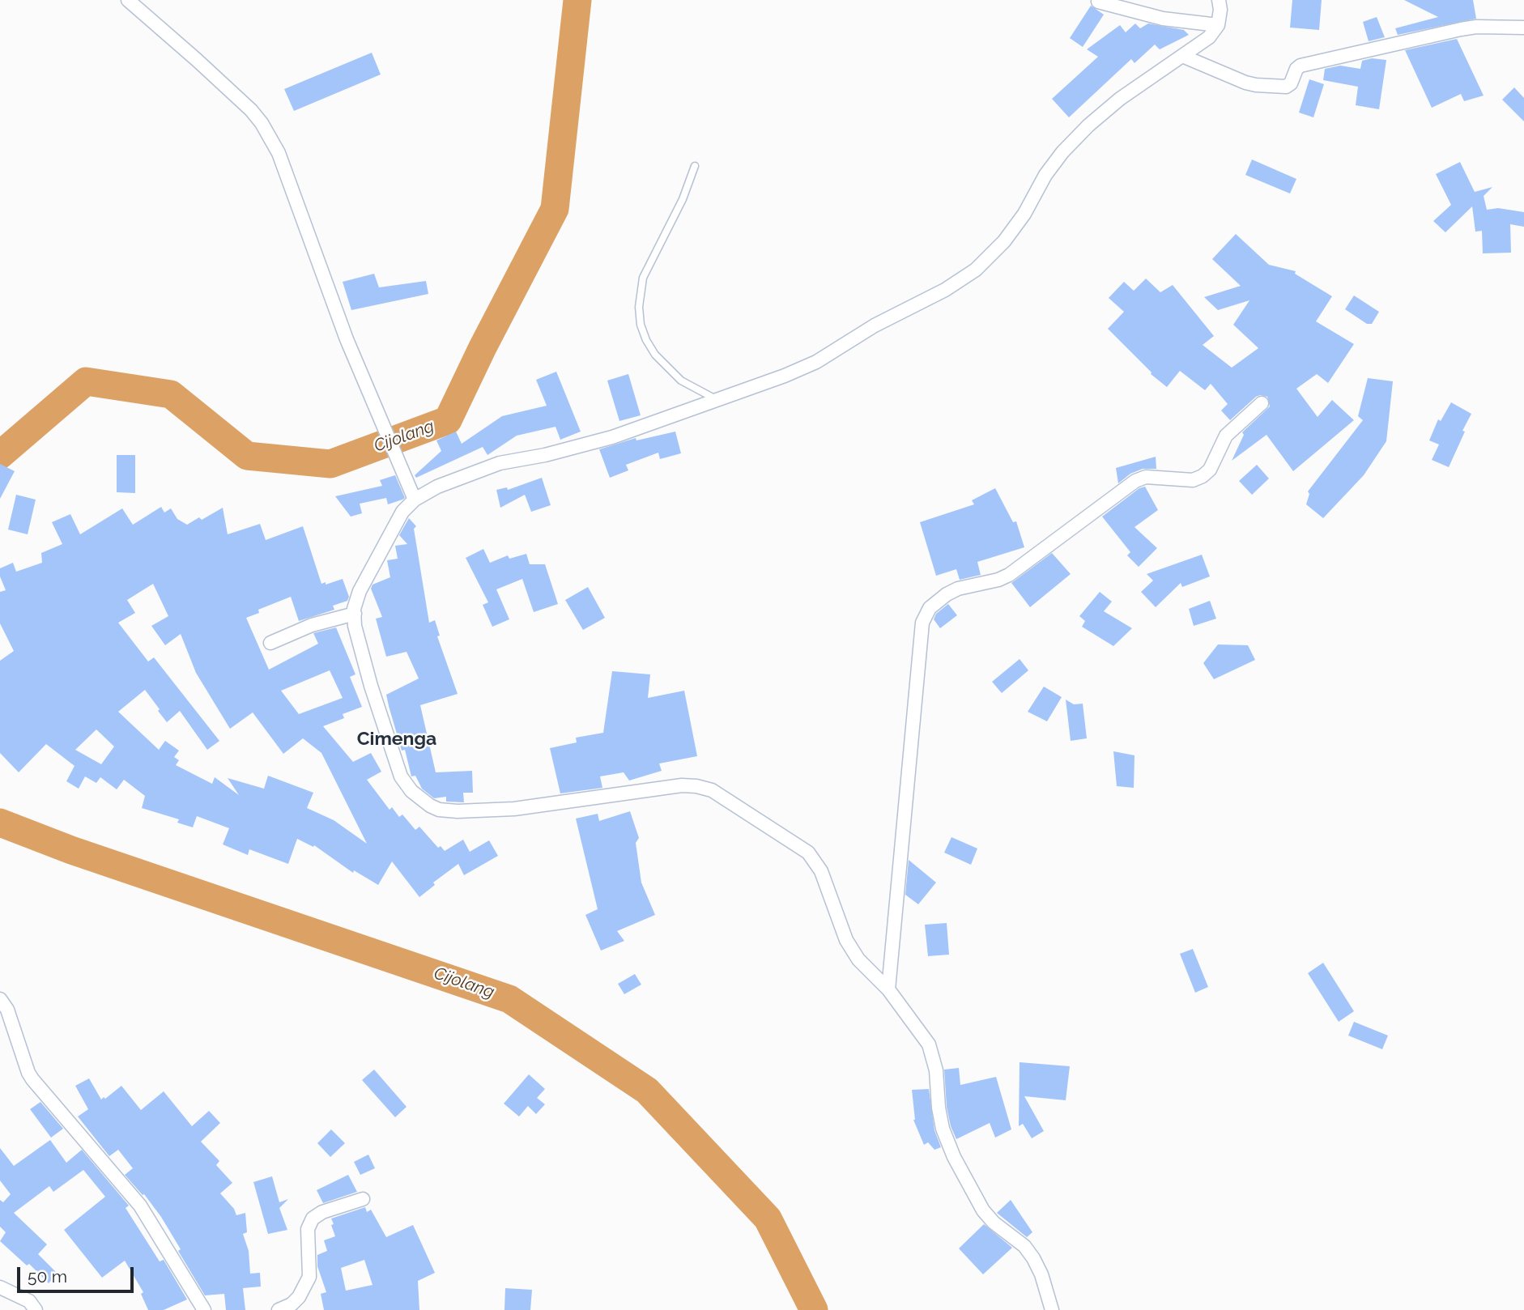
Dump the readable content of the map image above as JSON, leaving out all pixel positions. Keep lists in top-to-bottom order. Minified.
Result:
{"districts":["Cimenga"],"water":["Cijolang"],"scale_bar":"50 m"}
